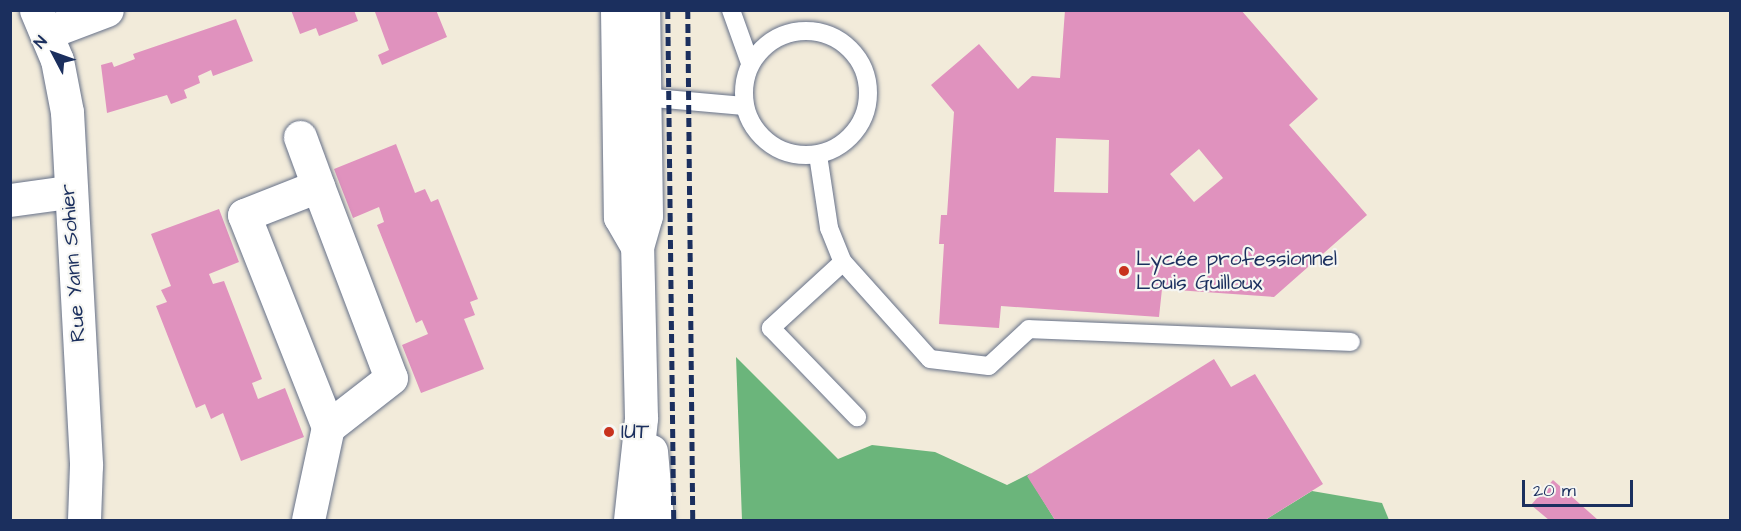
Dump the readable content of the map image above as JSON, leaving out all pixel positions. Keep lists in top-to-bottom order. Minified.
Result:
{"streets":{"street":["Rue Yann Sohier"]},"places":["Lycée professionnel Louis Guilloux","IUT"],"scale_bar":"20 m","north":"top left"}
